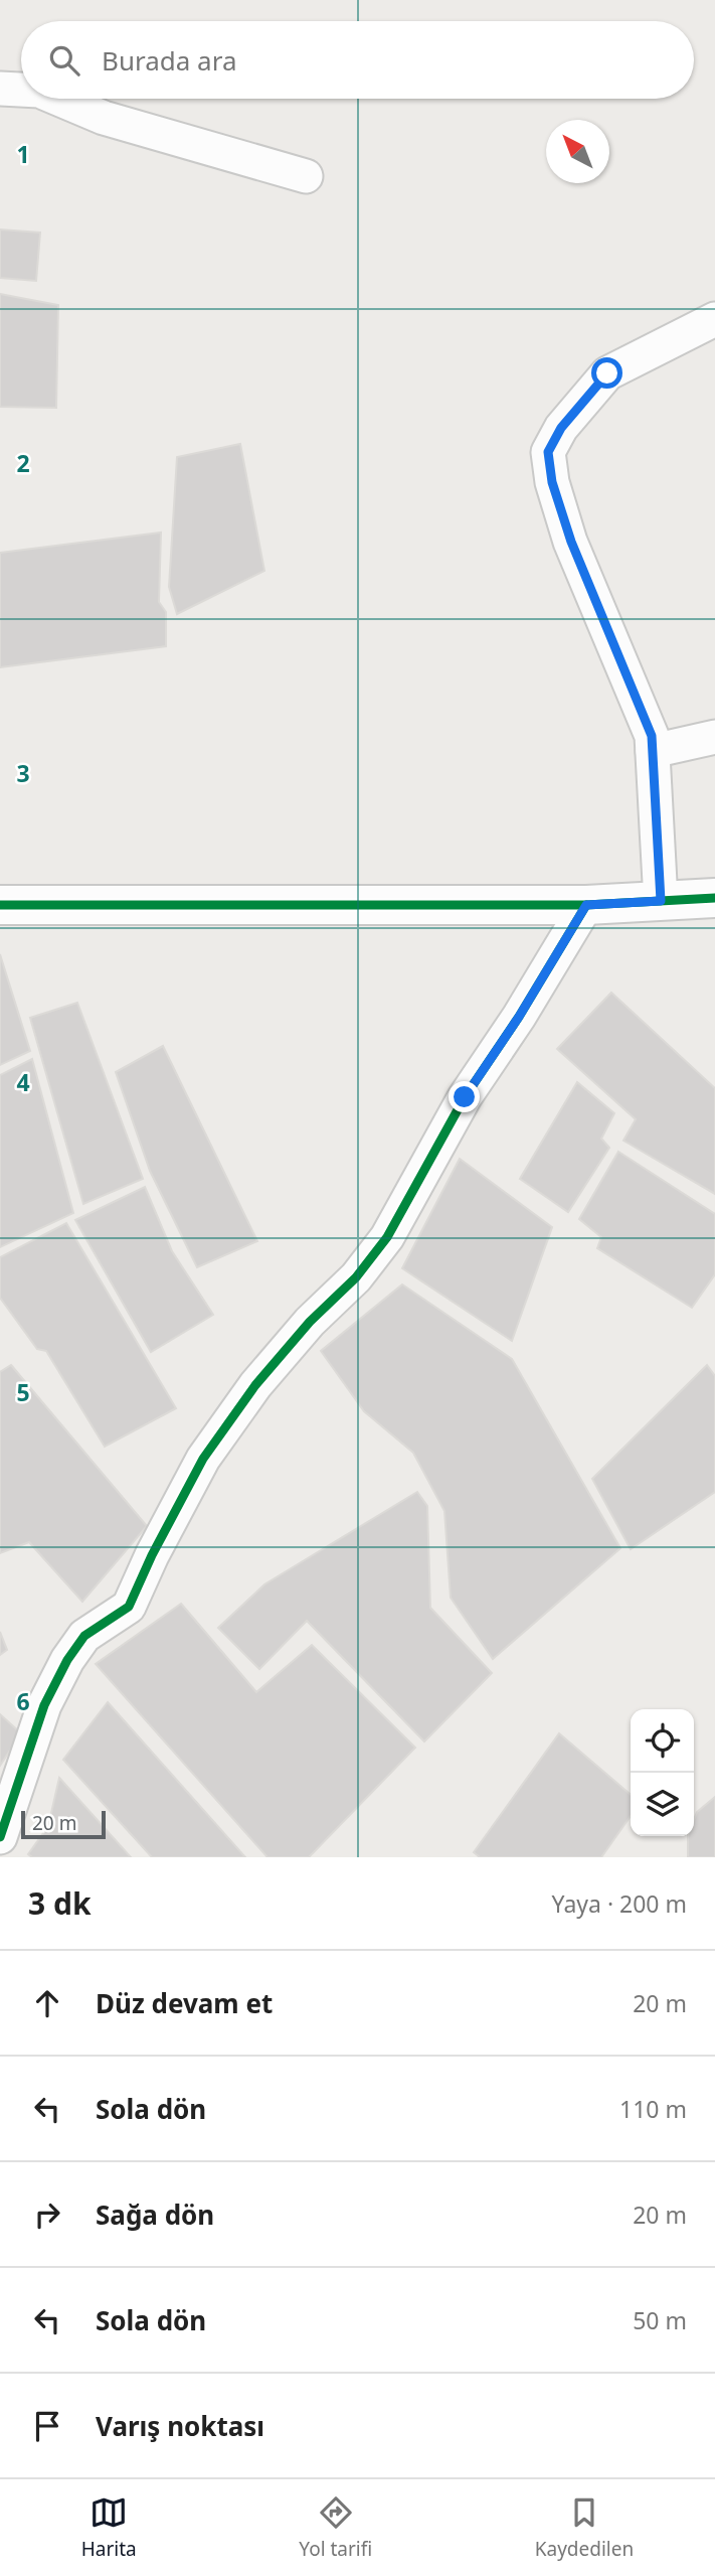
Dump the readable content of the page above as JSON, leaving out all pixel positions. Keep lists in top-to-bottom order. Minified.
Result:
{"scale_bar":"20 m","north":"top left","page":{"search":"Burada ara","scale":"20 m","heading":["3 dk","Yaya · 200 m"],"list":[["Düz devam et","20 m"],["Sola dön","110 m"],["Sağa dön","20 m"],["Sola dön","50 m"],"Varış noktası"],"nav":["Harita","Yol tarifi","Kaydedilen"]},"grid":{"rows":["1","2","3","4","5","6"]}}
